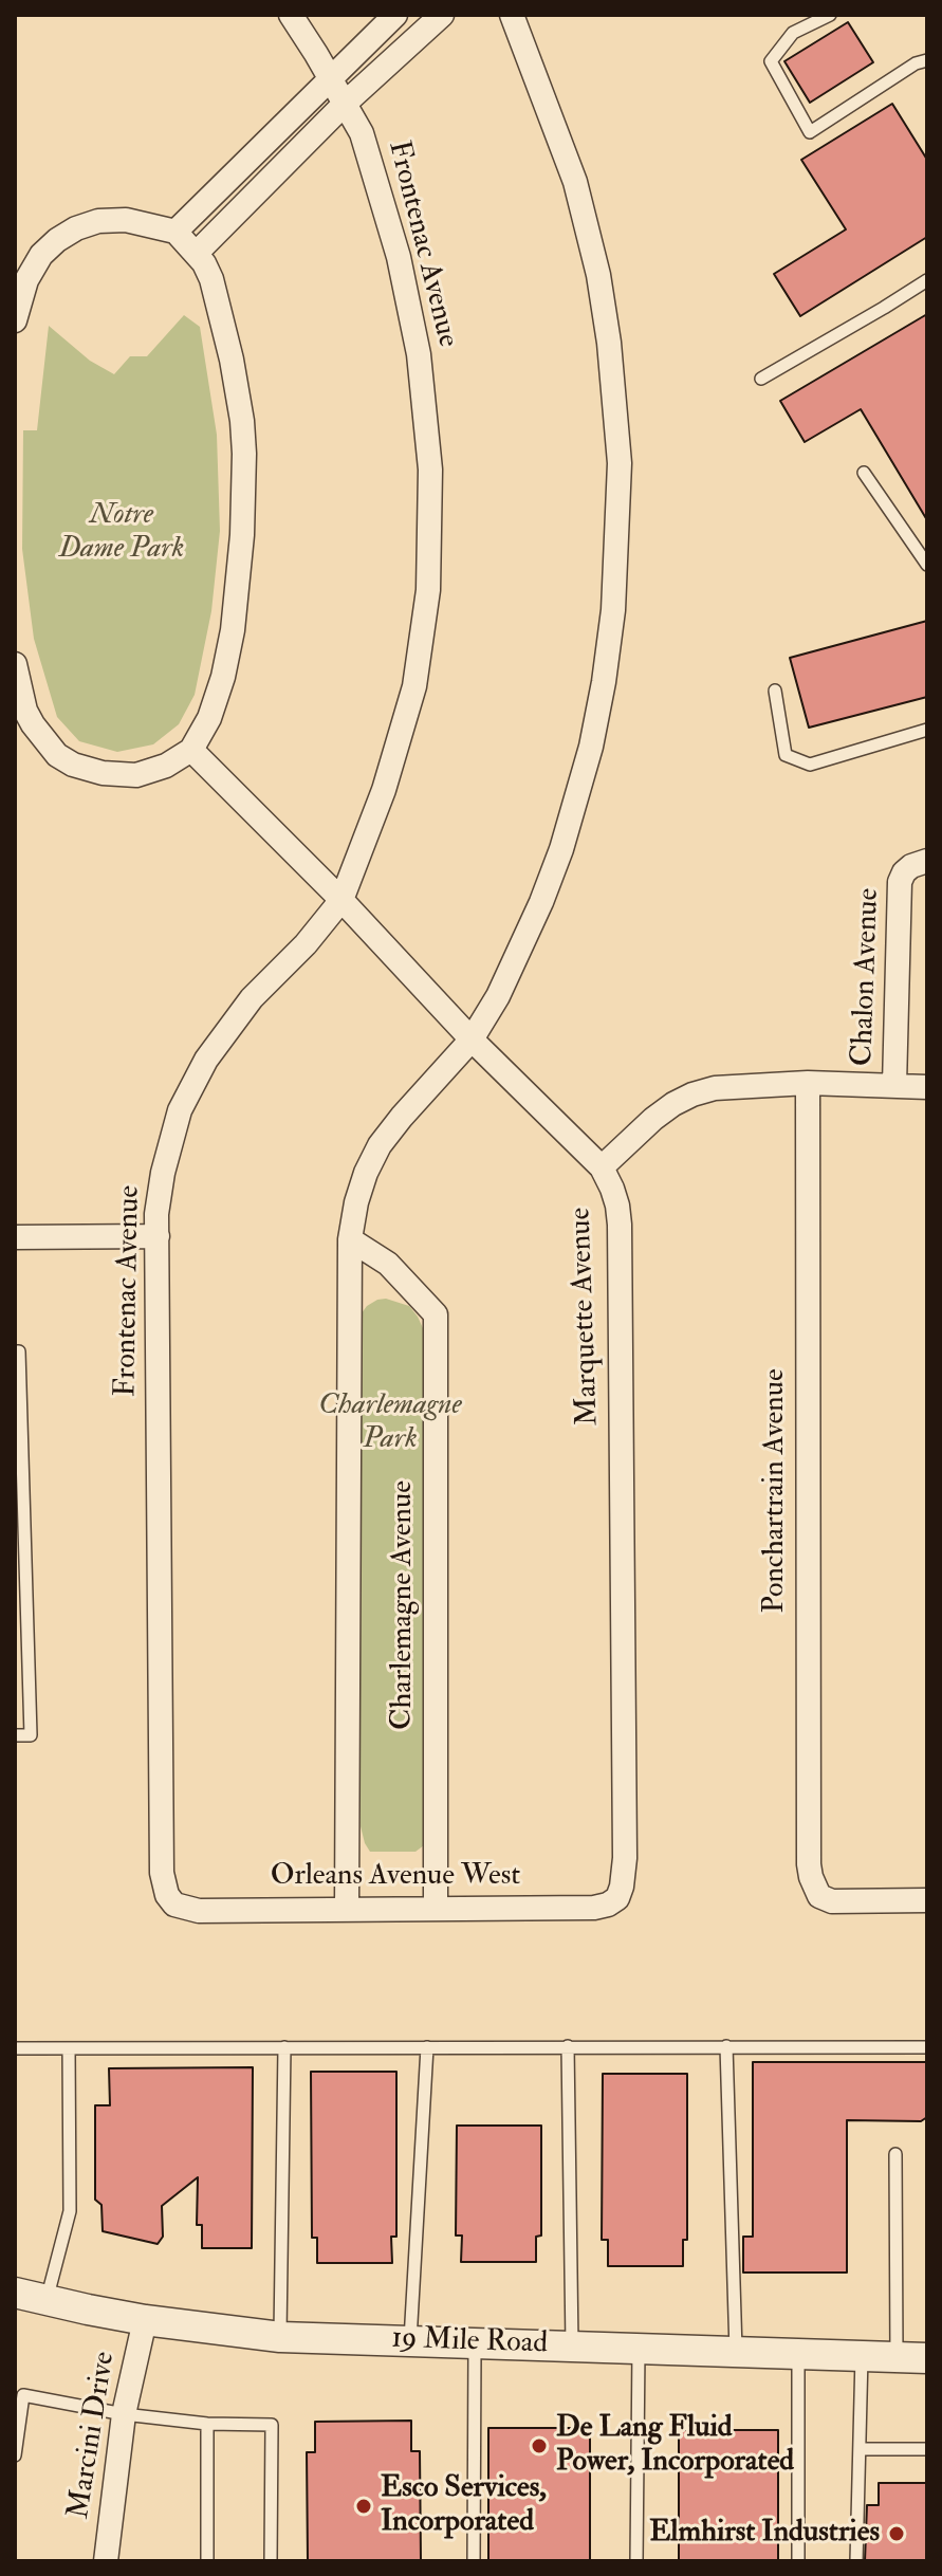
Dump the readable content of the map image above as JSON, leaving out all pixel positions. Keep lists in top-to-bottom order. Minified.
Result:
{"streets":{"street":["Frontenac Avenue","Chalon Avenue","Marquette Avenue","Ponchartrain Avenue","Charlemagne Avenue","Orleans Avenue West","19 Mile Road","Marcini Drive"]},"crossings":[["Frontenac Avenue","Marquette Avenue"],["Frontenac Avenue","Orleans Avenue West"],["Marquette Avenue","Charlemagne Avenue"],["Marquette Avenue","Orleans Avenue West"],["Charlemagne Avenue","Orleans Avenue West"],["19 Mile Road","Marcini Drive"]],"parks":["Notre Dame Park","Charlemagne Park"],"places":["De Lang Fluid Power, Incorporated","Esco Services, Incorporated","Elmhirst Industries"]}
